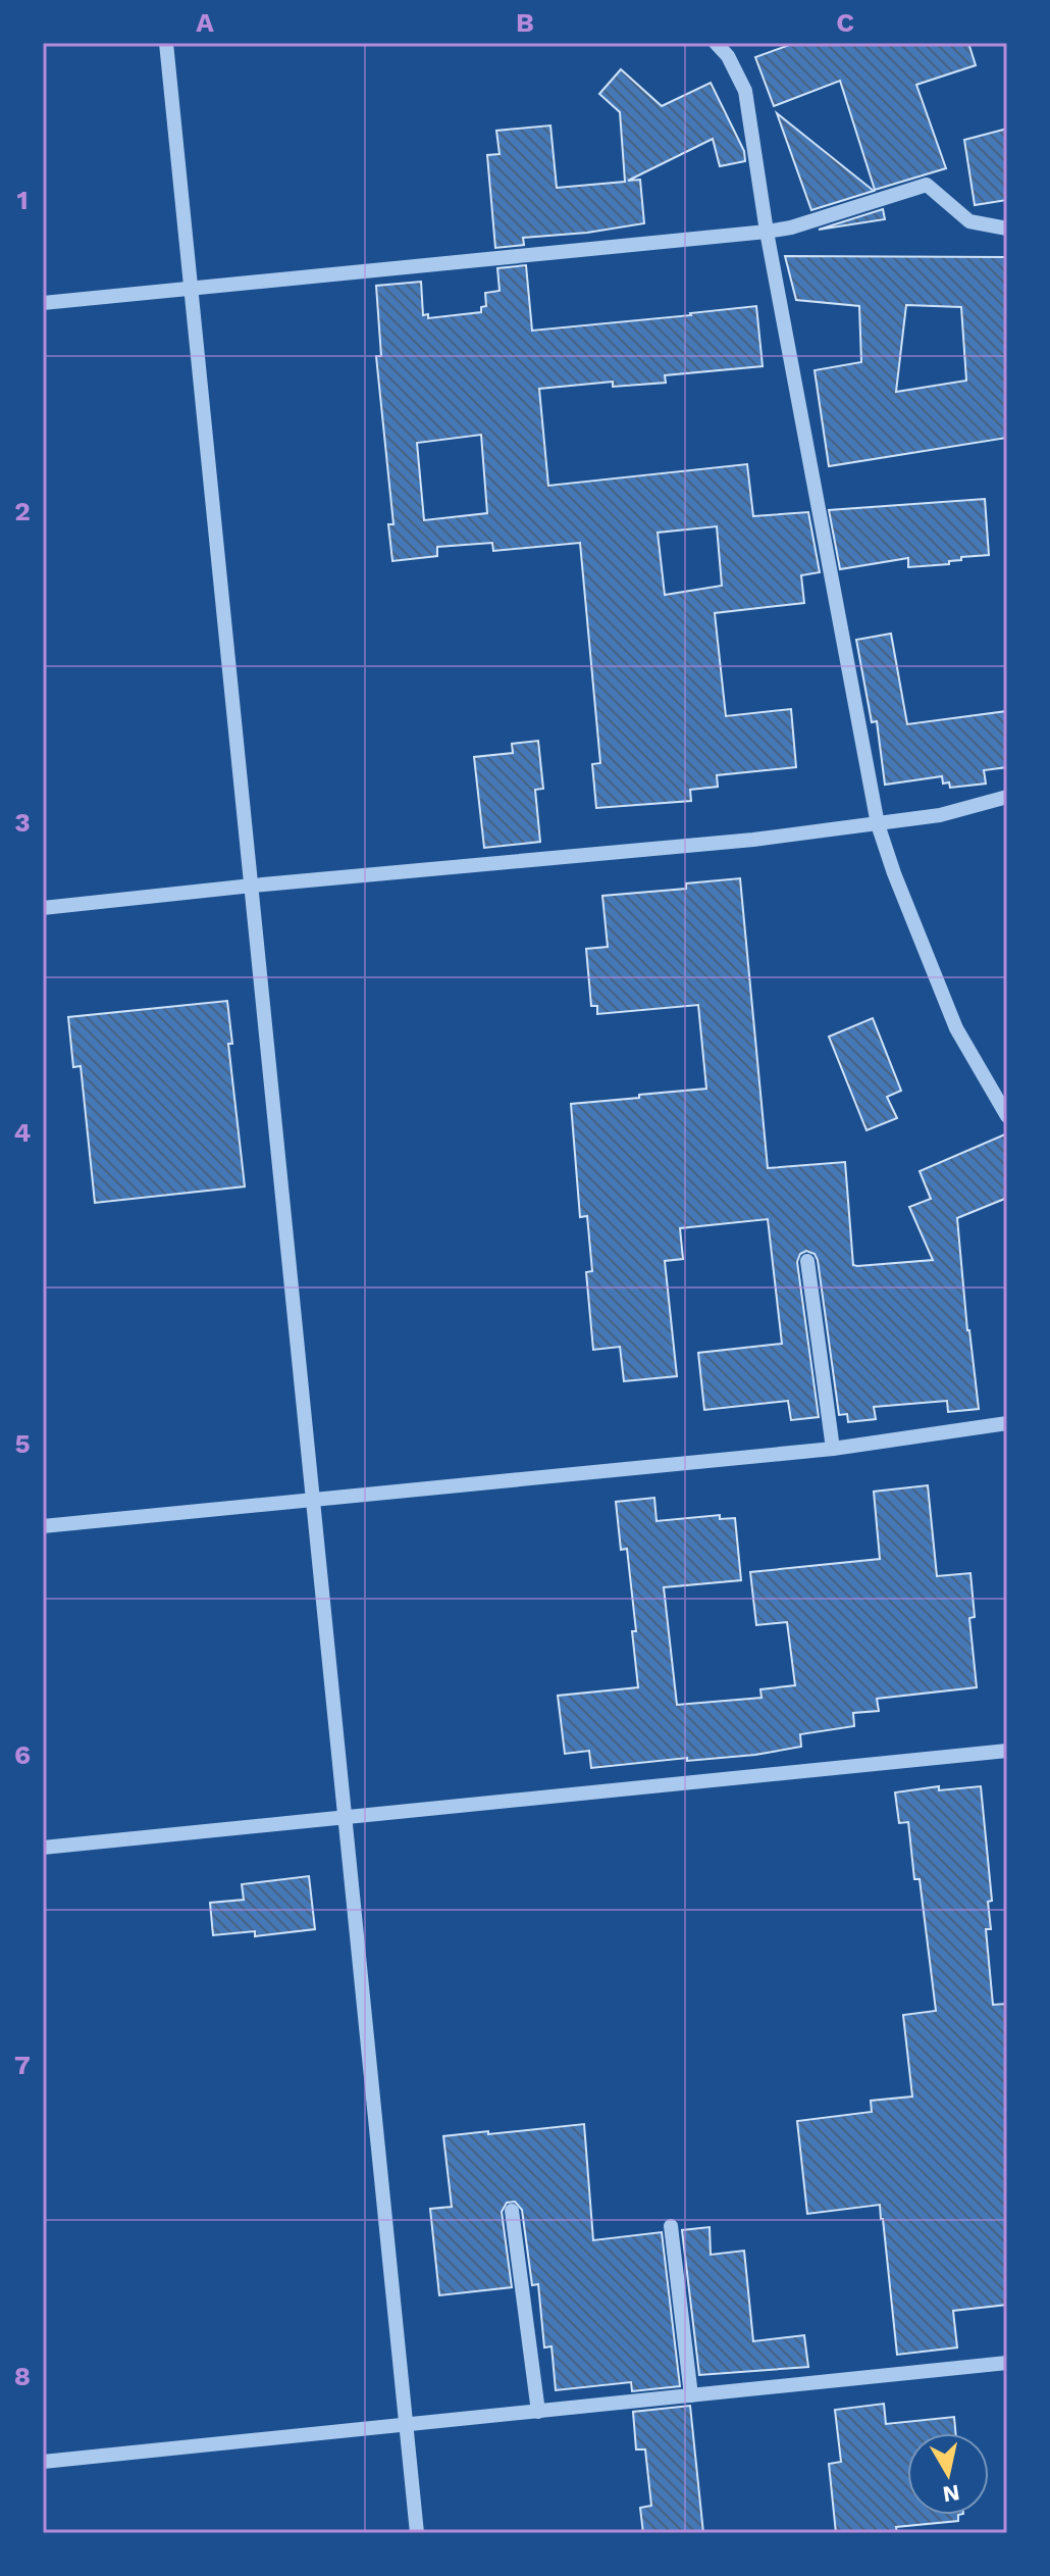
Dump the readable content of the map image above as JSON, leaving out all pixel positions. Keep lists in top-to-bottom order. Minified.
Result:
{"north":"bottom","grid":{"columns":["A","B","C"],"rows":["1","2","3","4","5","6","7","8"]}}
